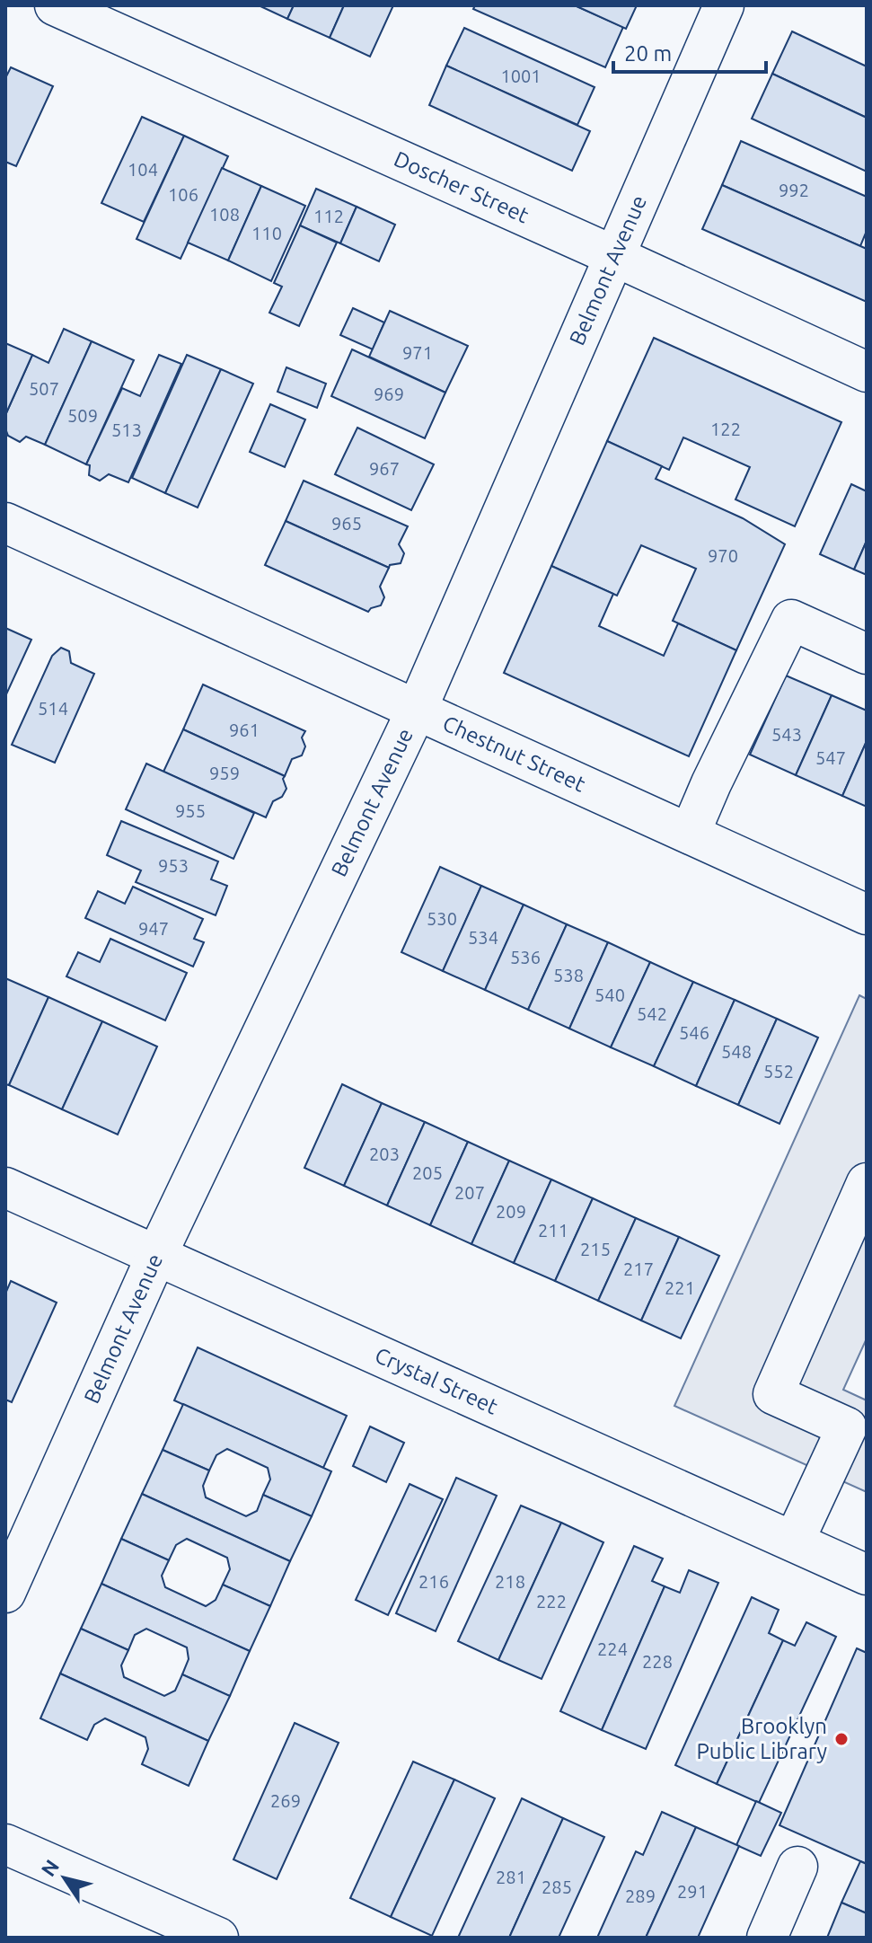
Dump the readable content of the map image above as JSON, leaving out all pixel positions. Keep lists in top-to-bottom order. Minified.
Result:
{"streets":{"street":["Doscher Street","Belmont Avenue","Chestnut Street","Crystal Street"]},"crossings":[["Doscher Street","Belmont Avenue"],["Belmont Avenue","Chestnut Street"],["Belmont Avenue","Crystal Street"]],"places":["Brooklyn Public Library"],"house_numbers":["1001","104","992","106","108","112","110","971","507","969","509","122","513","967","965","970","514","961","543","547","959","955","953","530","947","534","536","538","540","542","546","548","552","203","205","207","209","211","215","217","221","216","218","222","224","228","269","281","285","291","289"],"scale_bar":"20 m","north":"top left"}
